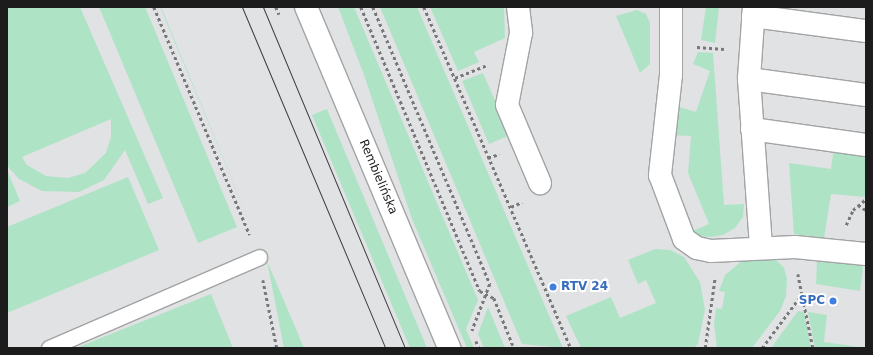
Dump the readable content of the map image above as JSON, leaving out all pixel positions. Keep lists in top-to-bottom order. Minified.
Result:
{"streets":{"street":["Rembielińska"]},"places":["RTV 24","SPC"]}
